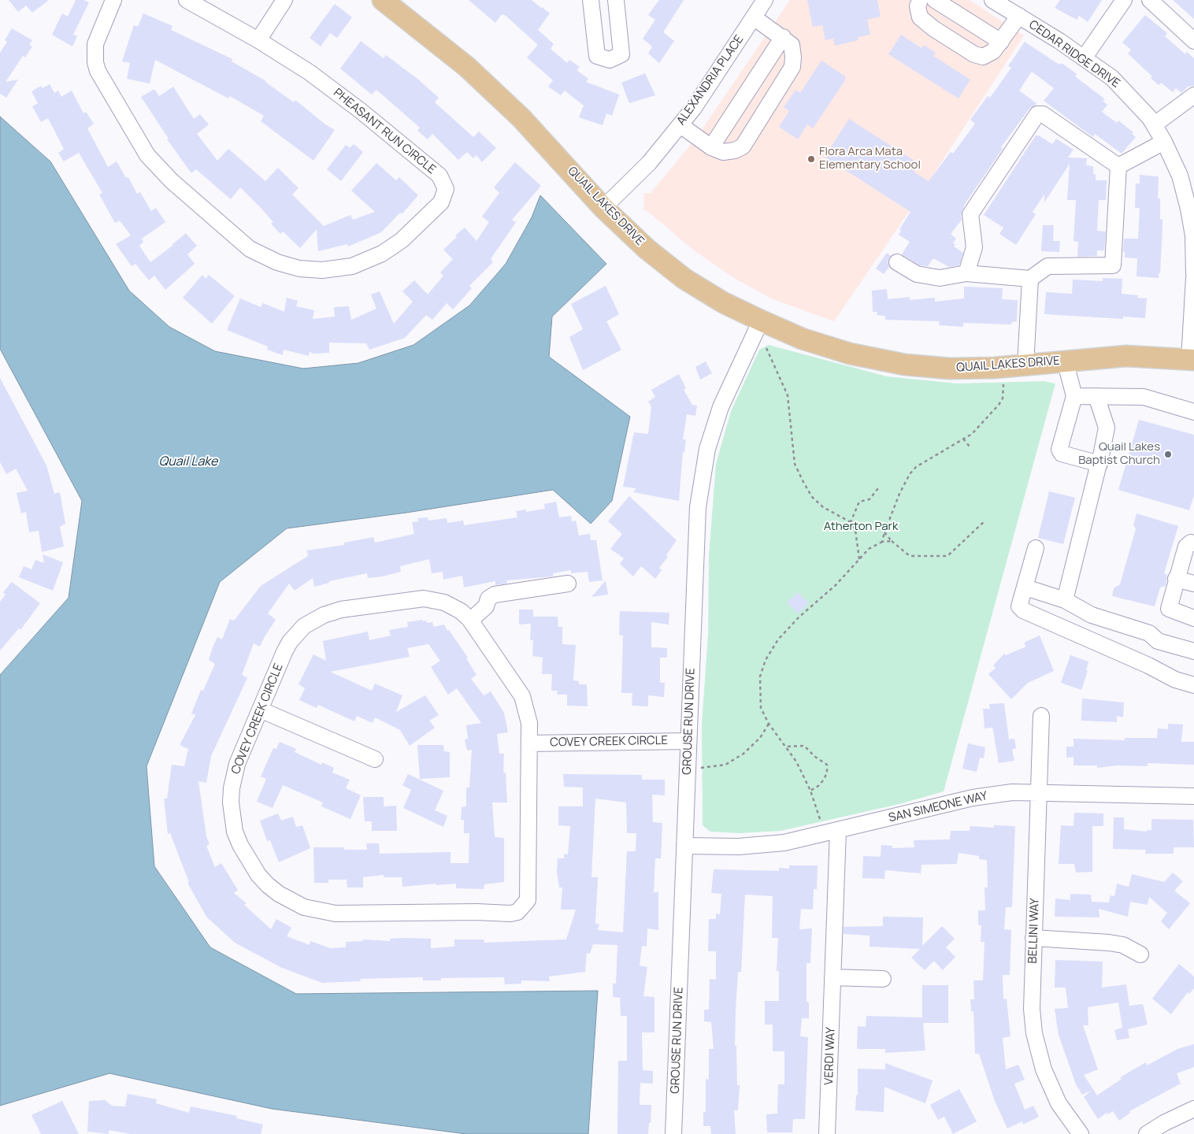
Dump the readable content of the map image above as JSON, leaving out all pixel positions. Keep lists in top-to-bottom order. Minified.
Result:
{"streets":{"main road":["QUAIL LAKES DRIVE"],"street":["CEDAR RIDGE DRIVE","ALEXANDRIA PLACE","PHEASANT RUN CIRCLE","COVEY CREEK CIRCLE","GROUSE RUN DRIVE","SAN SIMEONE WAY","BELLINI WAY","VERDI WAY"]},"crossings":[["ALEXANDRIA PLACE","QUAIL LAKES DRIVE"],["QUAIL LAKES DRIVE","GROUSE RUN DRIVE"],["COVEY CREEK CIRCLE","GROUSE RUN DRIVE"],["GROUSE RUN DRIVE","SAN SIMEONE WAY"],["SAN SIMEONE WAY","BELLINI WAY"],["SAN SIMEONE WAY","VERDI WAY"]],"water":["Quail Lake"],"parks":["Atherton Park"],"places":["Flora Arca Mata Elementary School","Quail Lakes Baptist Church"]}
